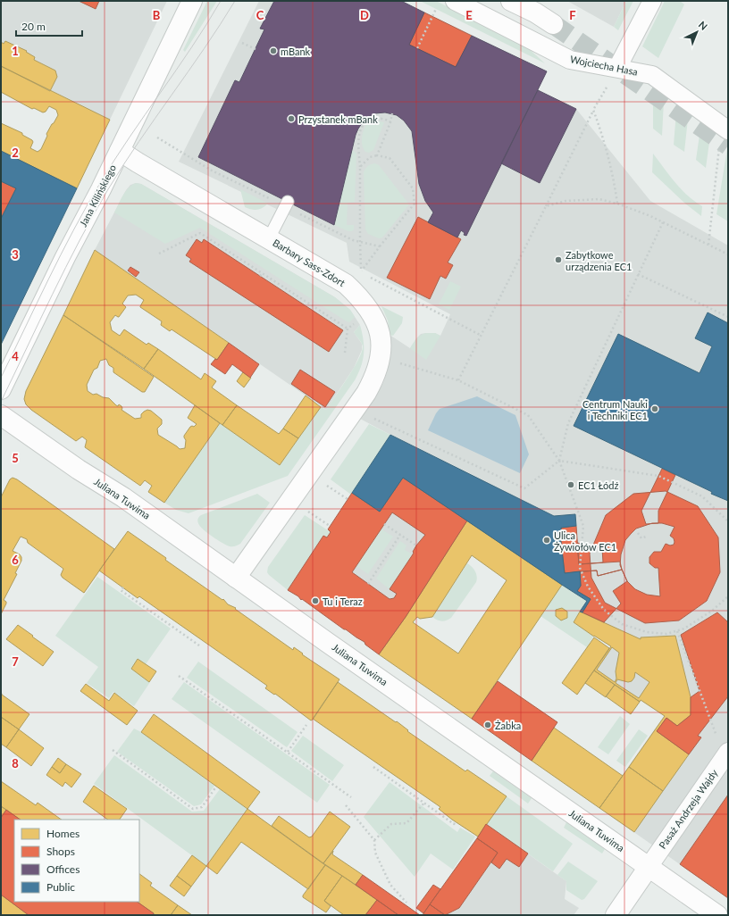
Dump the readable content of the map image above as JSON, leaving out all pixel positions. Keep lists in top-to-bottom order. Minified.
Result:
{"streets":{"street":["Wojciecha Hasa","Jana Kilińskiego","Barbary Sass-Zdort","Juliana Tuwima","Pasaż Andrzeja Wajdy"]},"crossings":[["Jana Kilińskiego","Barbary Sass-Zdort"],["Barbary Sass-Zdort","Juliana Tuwima"],["Juliana Tuwima","Pasaż Andrzeja Wajdy"]],"places":["mBank","Przystanek mBank","Zabytkowe urządzenia EC1","Centrum Nauki i Techniki EC1","EC1 Łódź","Ulica Żywiołów EC1","Tu i Teraz","Żabka"],"legend":["Homes","Shops","Offices","Public"],"scale_bar":"20 m","north":"top right","grid":{"columns":["B","C","D","E","F"],"rows":["1","2","3","4","5","6","7","8"]}}
